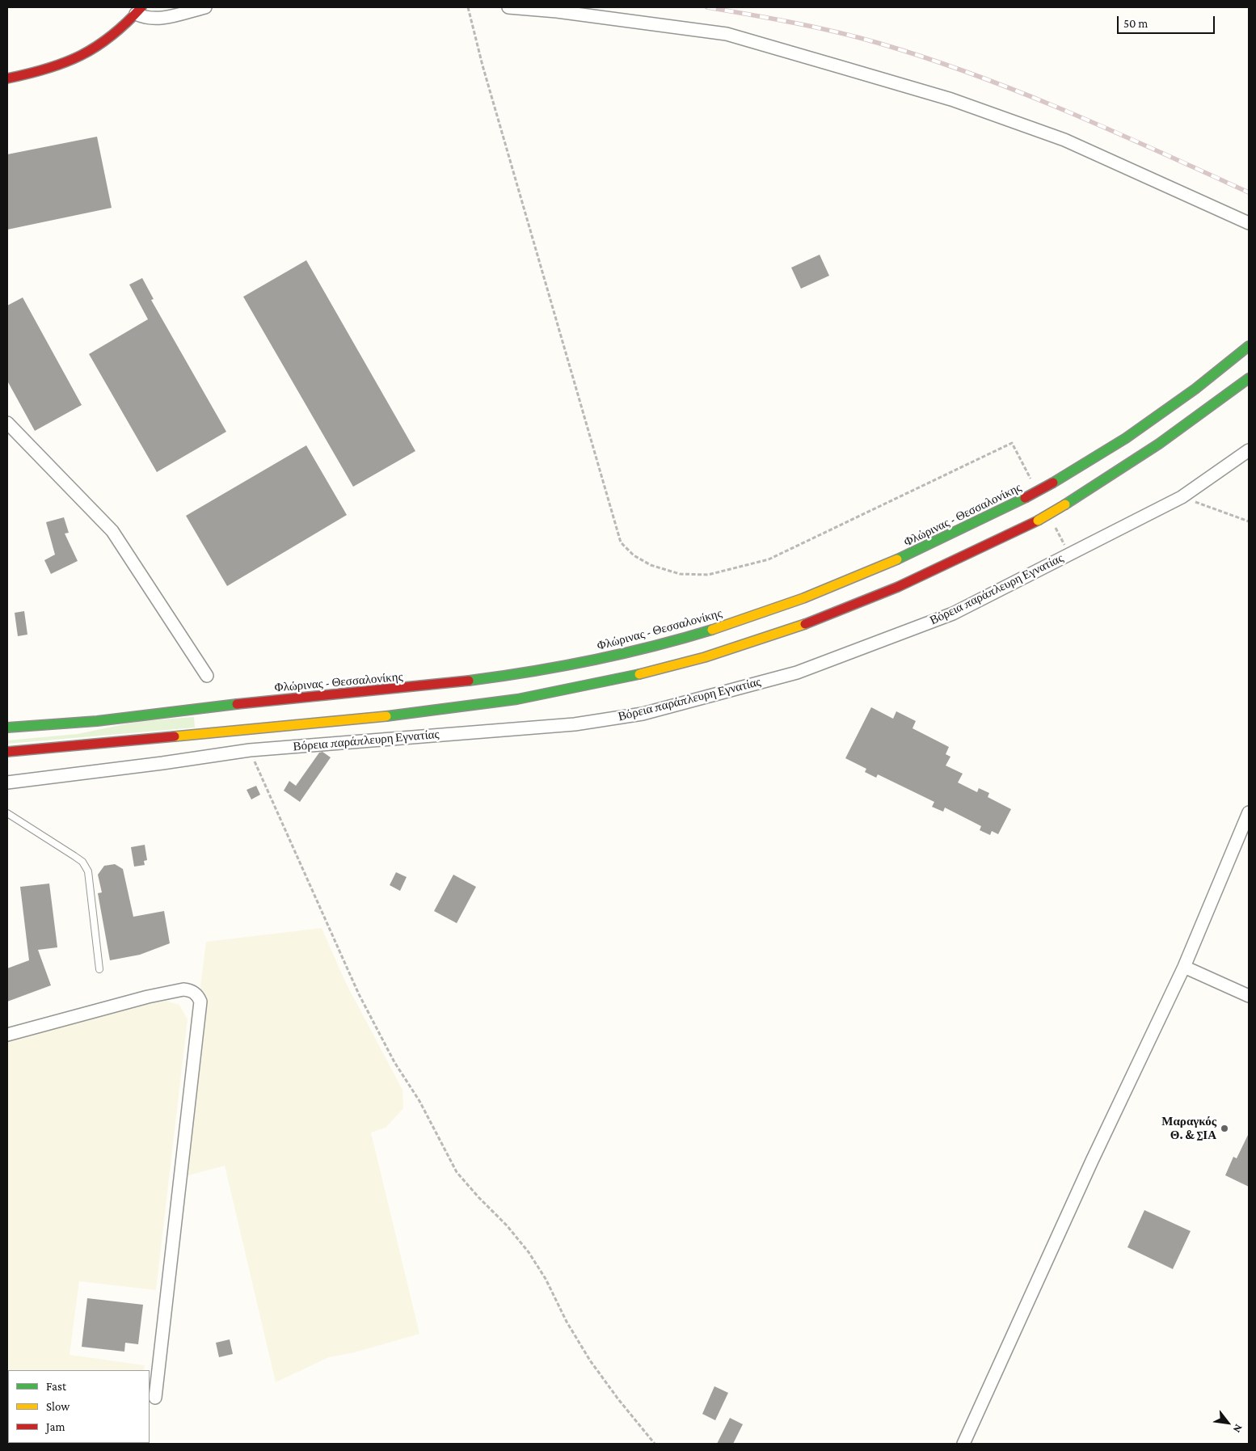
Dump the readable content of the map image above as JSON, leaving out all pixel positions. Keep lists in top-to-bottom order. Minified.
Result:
{"streets":{"main road":["Φλώρινας - Θεσσαλονίκης"],"street":["Βόρεια παράπλευρη Εγνατίας"]},"places":["Μαραγκός Θ. & ΣΙΑ"],"legend":["Fast","Slow","Jam"],"scale_bar":"50 m","north":"bottom right"}
